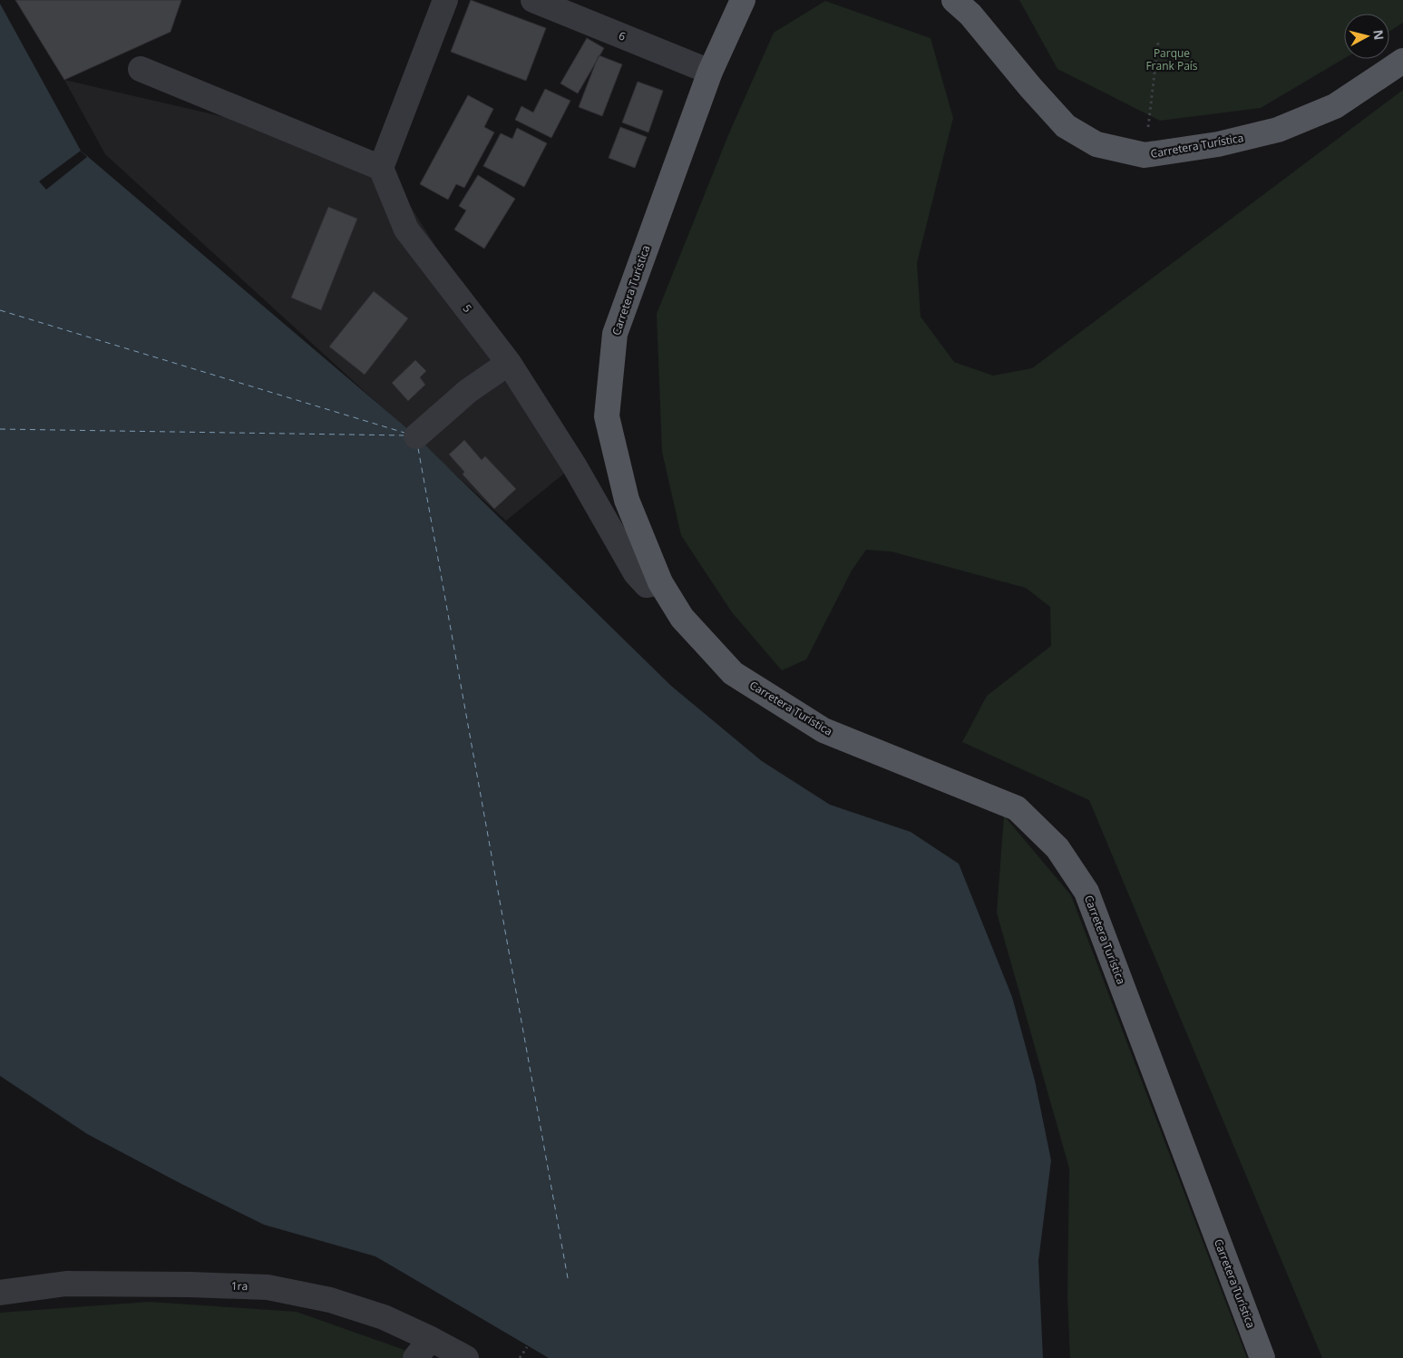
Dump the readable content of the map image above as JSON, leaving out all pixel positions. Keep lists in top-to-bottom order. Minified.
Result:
{"streets":{"main road":["Carretera Turística"],"street":["6","5","1ra"]},"crossings":[["6","Carretera Turística"],["Carretera Turística","5"]],"parks":["Parque Frank País"],"north":"right"}
